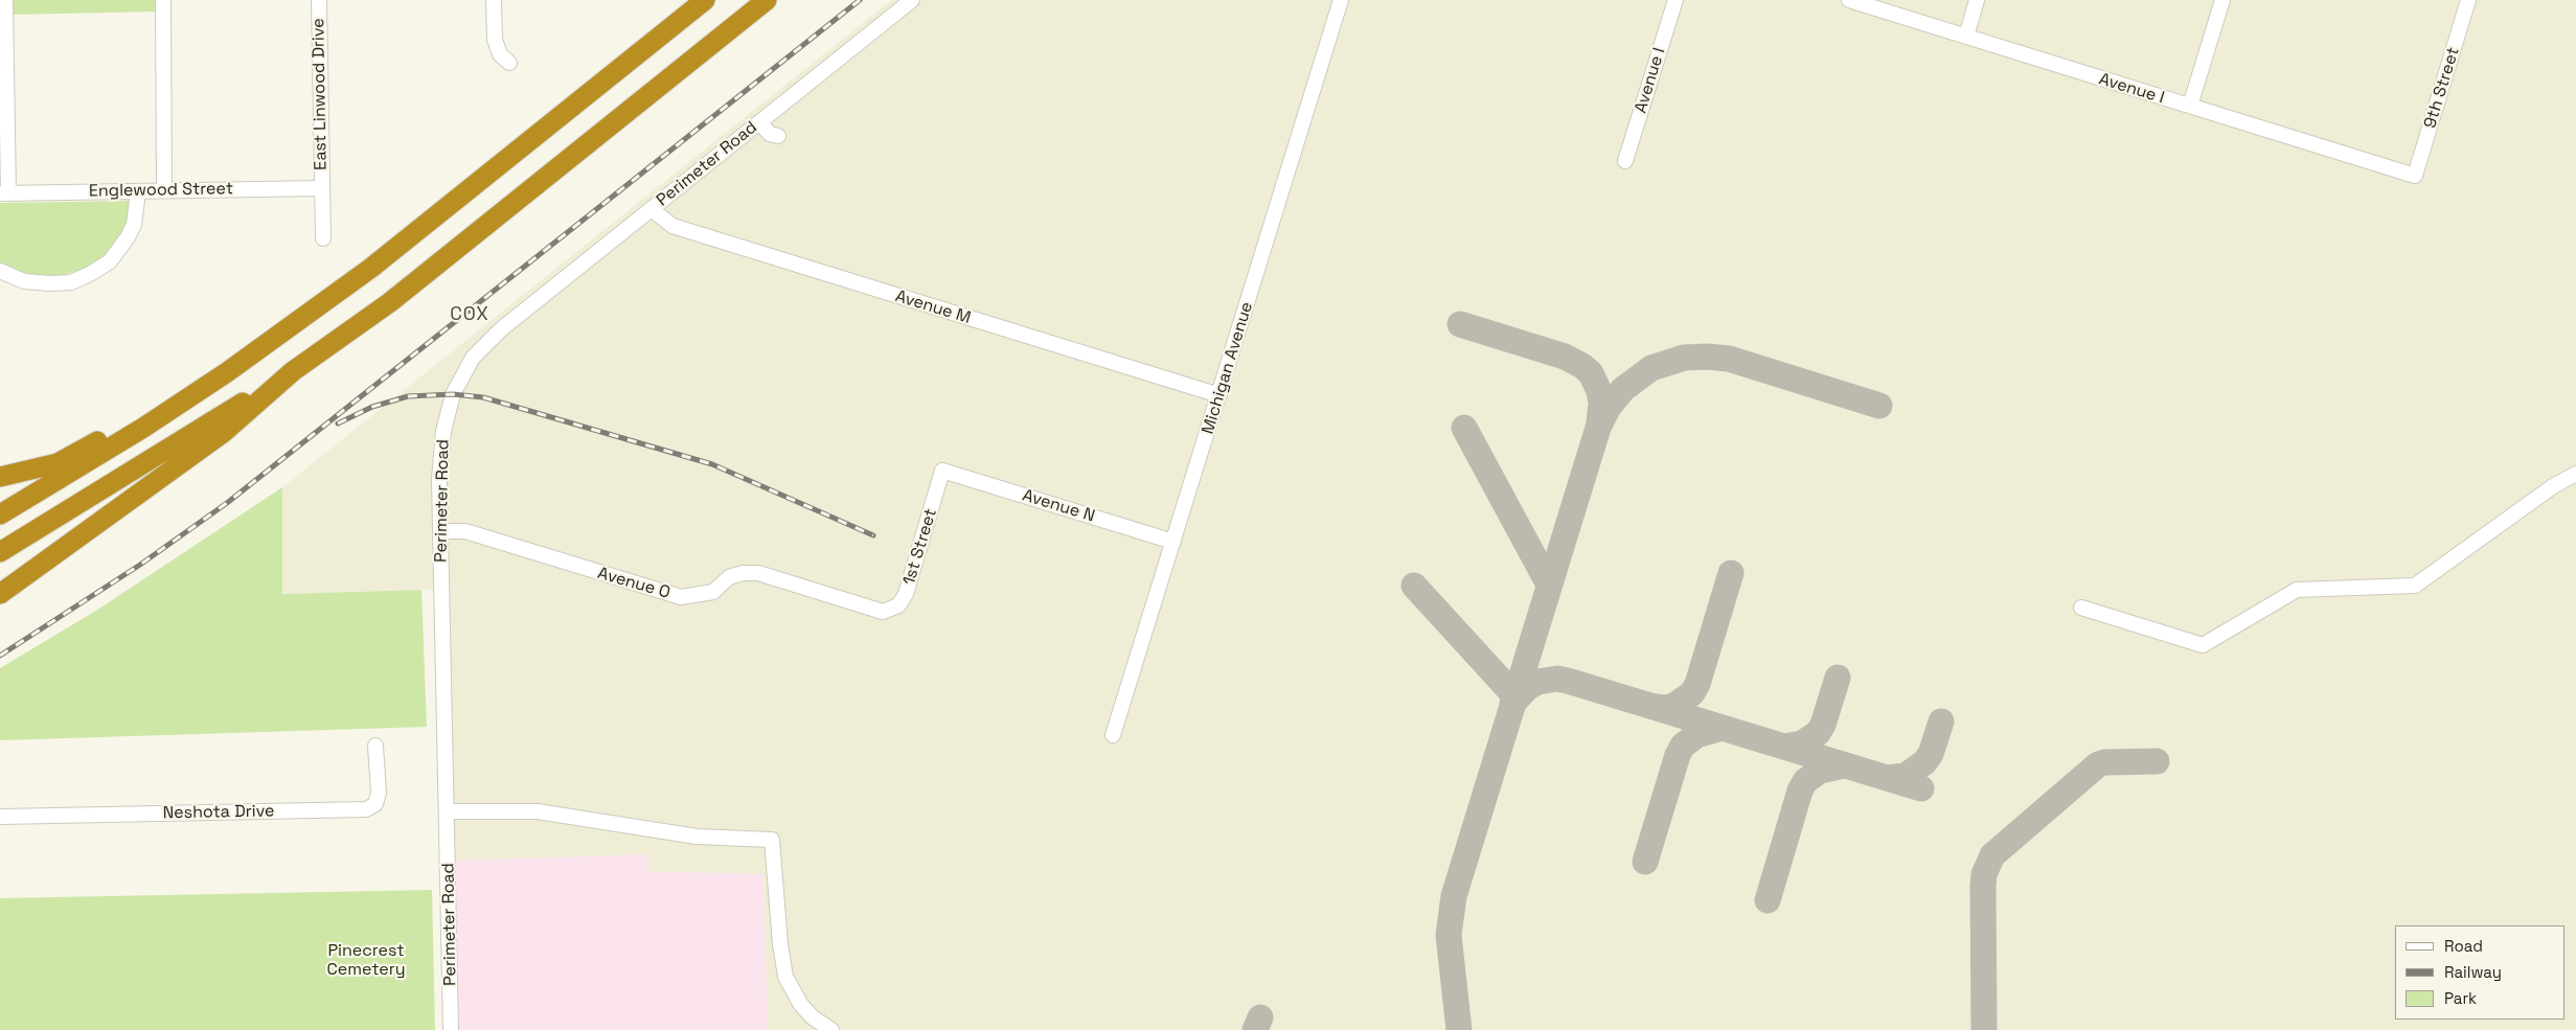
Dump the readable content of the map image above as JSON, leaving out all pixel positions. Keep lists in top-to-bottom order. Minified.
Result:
{"streets":{"street":["Avenue I","9th Street","East Linwood Drive","Perimeter Road","Englewood Street","Avenue M","Michigan Avenue","Avenue N","1st Street","Avenue O","Neshota Drive"]},"crossings":[["Avenue I","9th Street"],["East Linwood Drive","Englewood Street"],["Perimeter Road","Avenue M"],["Perimeter Road","Avenue O"],["Avenue M","Michigan Avenue"],["Michigan Avenue","Avenue N"],["Avenue N","1st Street"],["1st Street","Avenue O"]],"districts":["COX"],"parks":["Pinecrest Cemetery"],"legend":["Road","Railway","Park"]}
